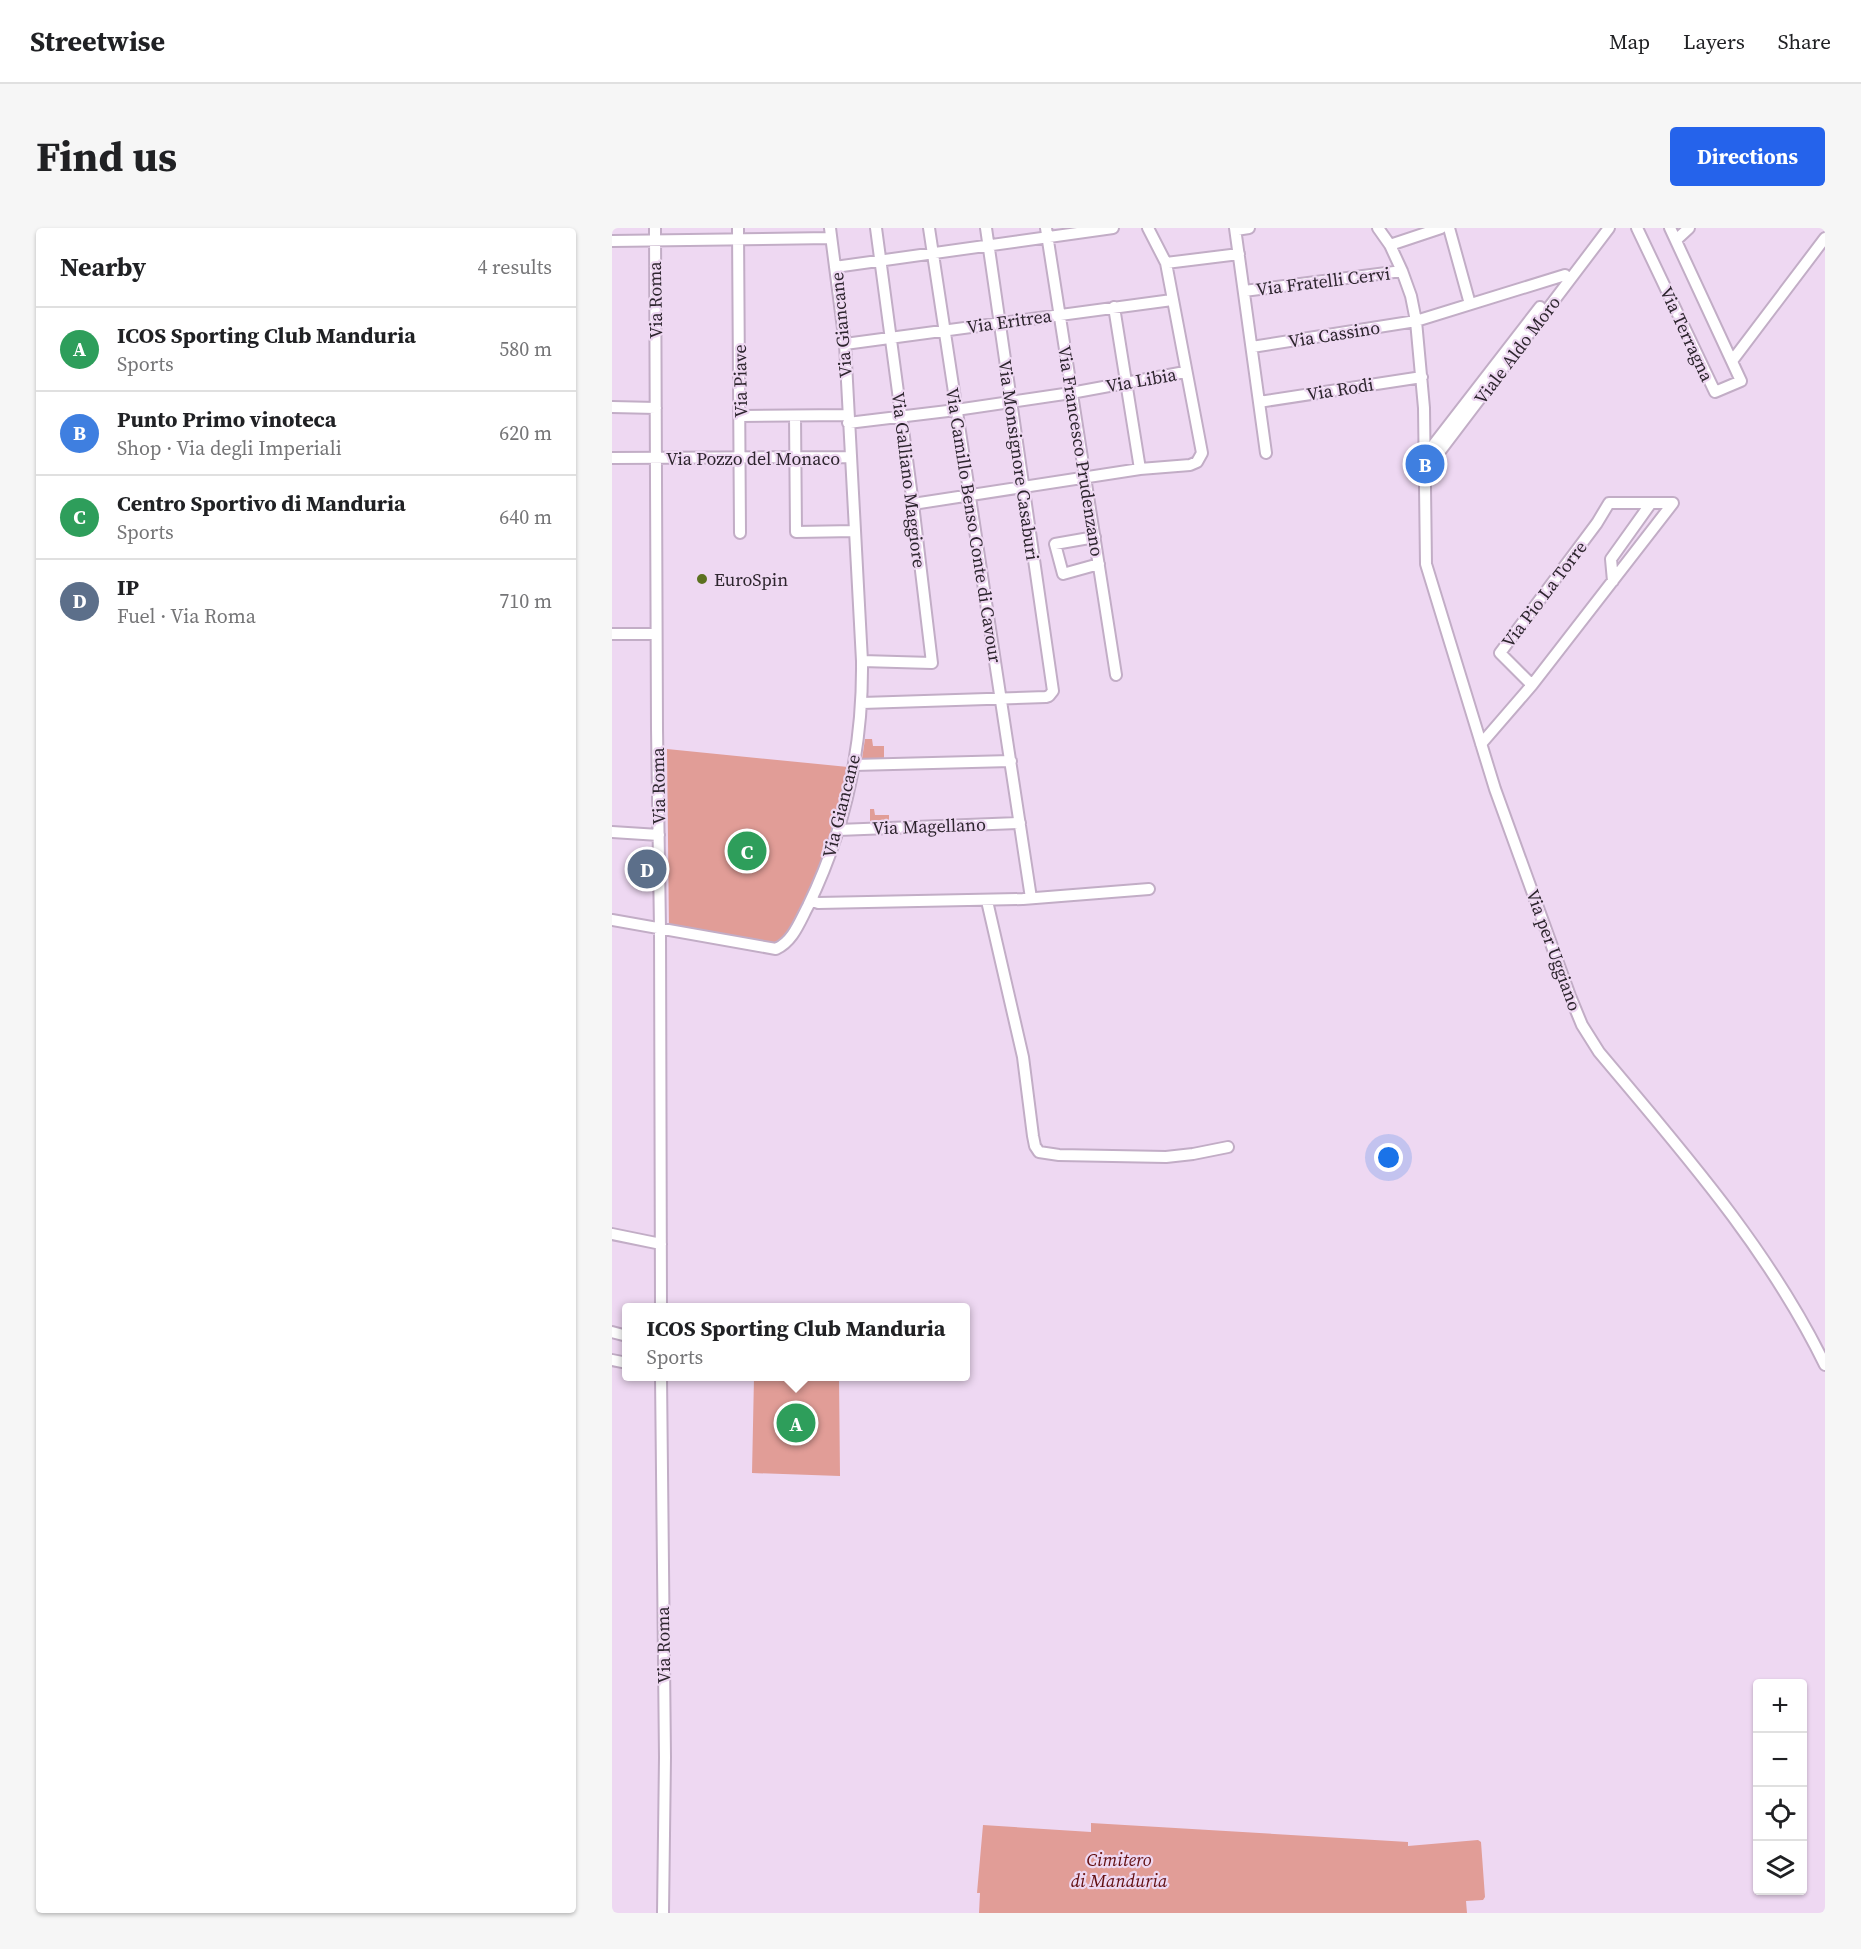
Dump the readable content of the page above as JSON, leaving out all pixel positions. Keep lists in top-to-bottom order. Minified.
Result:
{"streets":{"street":["Via Fratelli Cervi","Via Roma","Via Eritrea","Via Giancane","Via Cassino","Via Terragna","Viale Aldo Moro","Via Libia","Via Piave","Via Rodi","Via Francesco Prudenzano","Via Pozzo del Monaco","Via Monsignore Casaburi","Via Galliano Maggiore","Via Camillo Benso Conte di Cavour","Via Pio La Torre","Via Magellano","Via per Uggiano"]},"crossings":[["Via Roma","Via Giancane"],["Via Roma","Via Pozzo del Monaco"],["Via Eritrea","Via Giancane"],["Via Eritrea","Via Francesco Prudenzano"],["Via Eritrea","Via Monsignore Casaburi"],["Via Eritrea","Via Galliano Maggiore"],["Via Eritrea","Via Camillo Benso Conte di Cavour"],["Via Giancane","Via Libia"],["Via Giancane","Via Pozzo del Monaco"],["Via Giancane","Via Galliano Maggiore"],["Via Giancane","Via Magellano"],["Via Cassino","Viale Aldo Moro"],["Viale Aldo Moro","Via per Uggiano"],["Via Libia","Via Piave"],["Via Libia","Via Francesco Prudenzano"],["Via Libia","Via Monsignore Casaburi"],["Via Libia","Via Galliano Maggiore"],["Via Libia","Via Camillo Benso Conte di Cavour"],["Via Piave","Via Pozzo del Monaco"],["Via Monsignore Casaburi","Via Camillo Benso Conte di Cavour"],["Via Camillo Benso Conte di Cavour","Via Magellano"]],"parks":["Cimitero di Manduria"],"places":["EuroSpin"],"page":{"header":"Streetwise","nav":["Map","Layers","Share"],"title":"Find us","buttons":"Directions","heading":["Nearby","4 results"],"list":[{"mark":"A","name":"ICOS Sporting Club Manduria","note":"Sports","value":"580 m"},{"mark":"B","name":"Punto Primo vinoteca","note":"Shop · Via degli Imperiali","value":"620 m"},{"mark":"C","name":"Centro Sportivo di Manduria","note":"Sports","value":"640 m"},{"mark":"D","name":"IP","note":"Fuel · Via Roma","value":"710 m"}],"pins":["B","C","D","A"],"popup":["ICOS Sporting Club Manduria","Sports"],"map_buttons":["+","−"]}}
